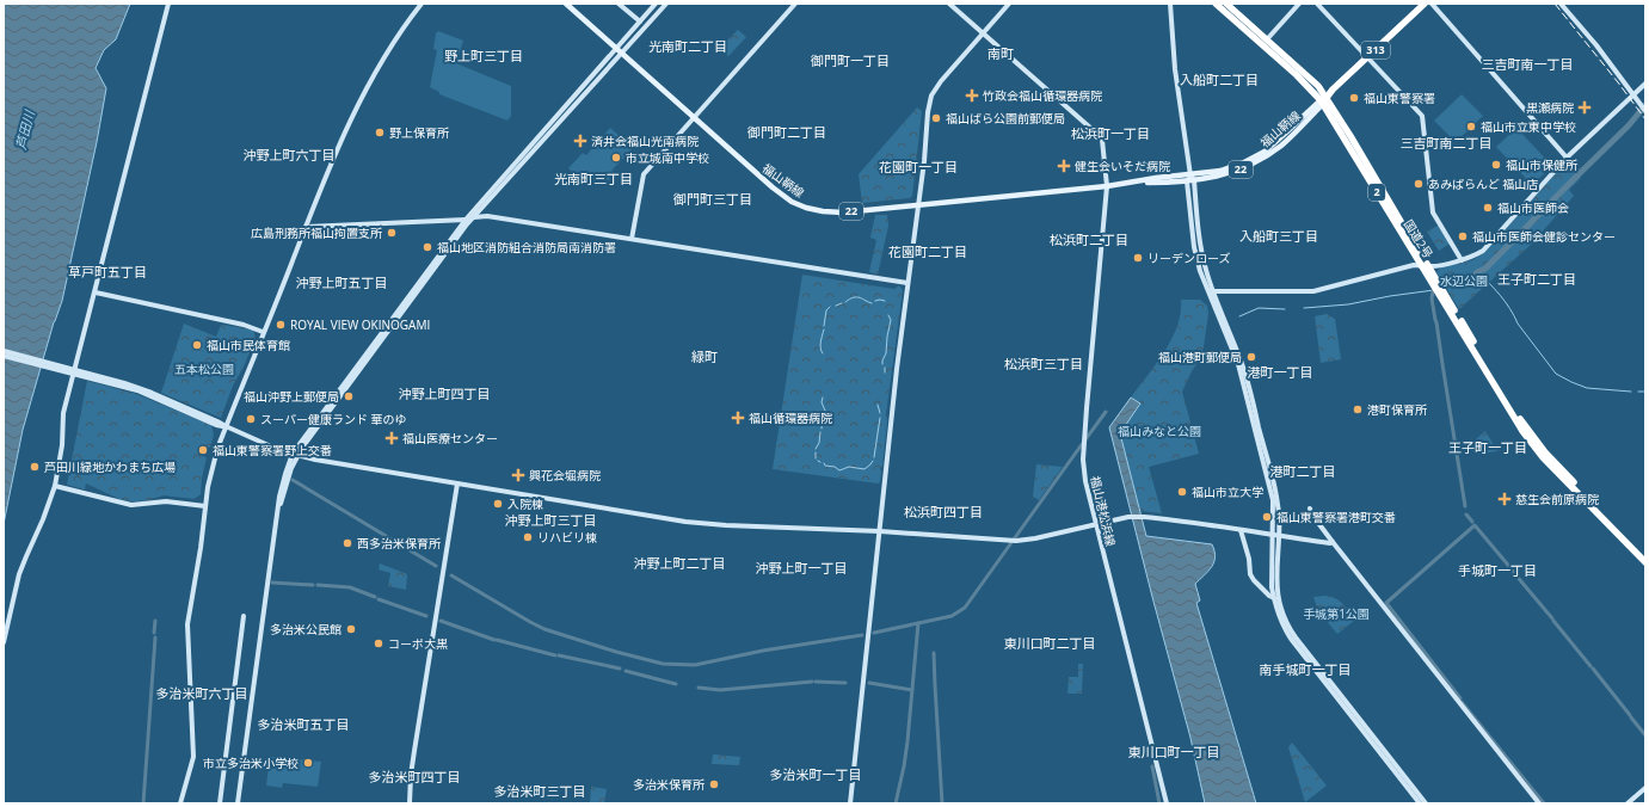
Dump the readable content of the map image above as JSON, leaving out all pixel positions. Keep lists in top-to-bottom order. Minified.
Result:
{"streets":{"highway":["313","2","国道2号"],"main road":["福山鞆線","22"],"street":["福山港松浜線"]},"crossings":[["313","福山鞆線"],["313","国道2号"],["福山鞆線","国道2号"],["福山鞆線","福山港松浜線"]],"districts":["光南町二丁目","南町","野上町三丁目","御門町一丁目","三吉町南一丁目","入船町二丁目","御門町二丁目","松浜町一丁目","三吉町南二丁目","沖野上町六丁目","花園町一丁目","光南町三丁目","御門町三丁目","入船町三丁目","松浜町二丁目","花園町二丁目","草戸町五丁目","王子町二丁目","沖野上町五丁目","緑町","松浜町三丁目","港町一丁目","沖野上町四丁目","王子町一丁目","港町二丁目","松浜町四丁目","沖野上町三丁目","沖野上町二丁目","沖野上町一丁目","手城町一丁目","東川口町二丁目","南手城町一丁目","多治米町六丁目","多治米町五丁目","東川口町一丁目","多治米町一丁目","多治米町四丁目","多治米町三丁目"],"water":["芦田川"],"parks":["水辺公園","五本松公園","福山みなと公園","手城第1公園"],"places":{"health":["竹政会福山循環器病院","黒瀬病院","済井会福山光南病院","健生会いそだ病院","福山循環器病院","福山医療センター","興花会堀病院","慈生会前原病院"],"other":["福山東警察署","福山ばら公園前郵便局","福山市立東中学校","野上保育所","市立城南中学校","福山市保健所","あみぱらんど 福山店","福山市医師会","広島刑務所福山拘置支所","福山市医師会健診センター","福山地区消防組合消防局南消防署","リーデンローズ","ROYAL VIEW OKINOGAMI","福山市民体育館","福山港町郵便局","福山沖野上郵便局","港町保育所","スーパー健康ランド 華のゆ","福山東警察署野上交番","芦田川緑地かわまち広場","福山市立大学","入院棟","福山東警察署港町交番","リハビリ棟","西多治米保育所","多治米公民館","コーポ大黒","市立多治米小学校","多治米保育所"]}}
